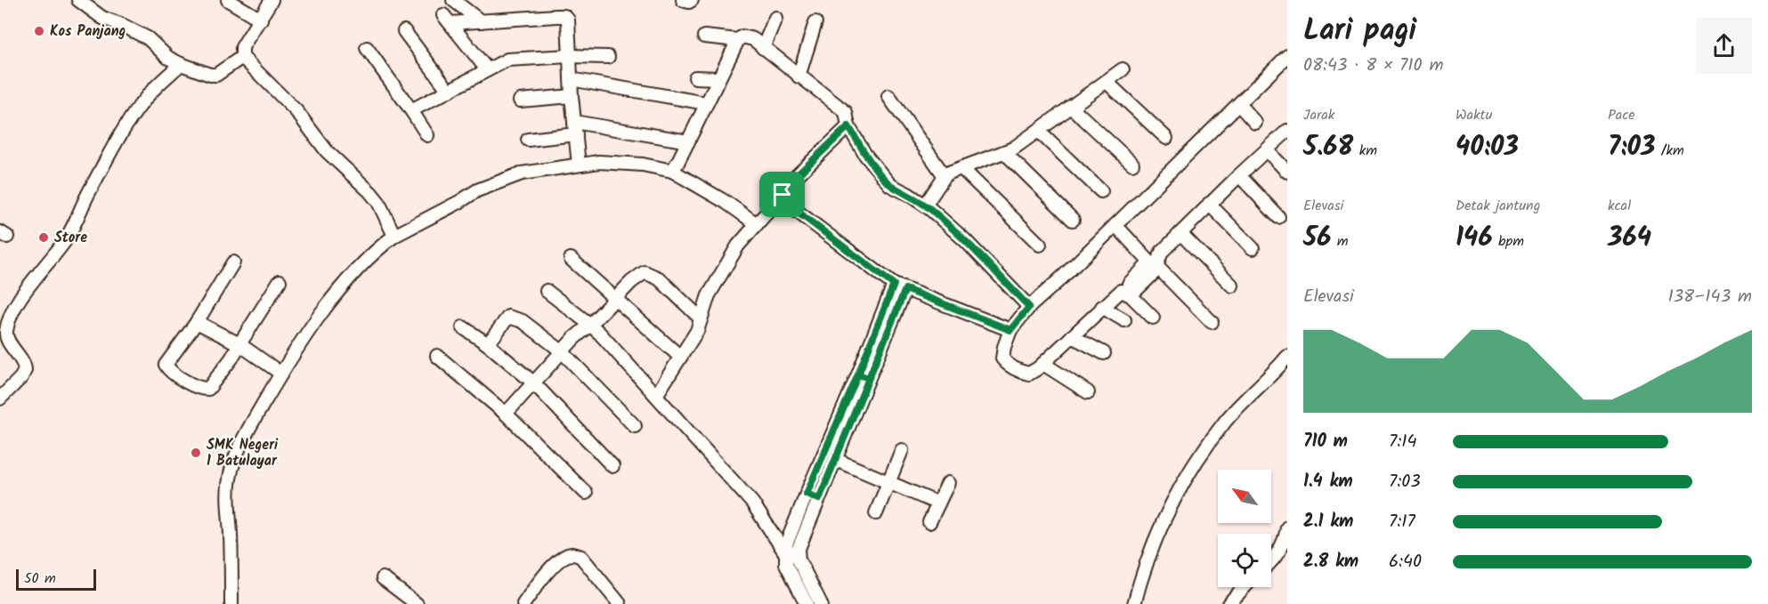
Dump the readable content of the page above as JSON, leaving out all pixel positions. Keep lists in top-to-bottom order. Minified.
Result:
{"places":["Kos Panjang","Store","SMK Negeri 1 Batulayar"],"scale_bar":"50 m","north":"top left","page":{"heading":["Lari pagi","08:43 · 8 × 710 m"],"stats":[["Jarak","5.68 km"],["Waktu","40:03"],["Pace","7:03 /km"],["Elevasi","56 m"],["Detak jantung","146 bpm"],["kcal","364"]],"chart":["Elevasi","138–143 m"],"list":[{"name":"710 m","note":"7:14"},{"name":"1.4 km","note":"7:03"},{"name":"2.1 km","note":"7:17"},{"name":"2.8 km","note":"6:40"}],"scale":"50 m"}}
